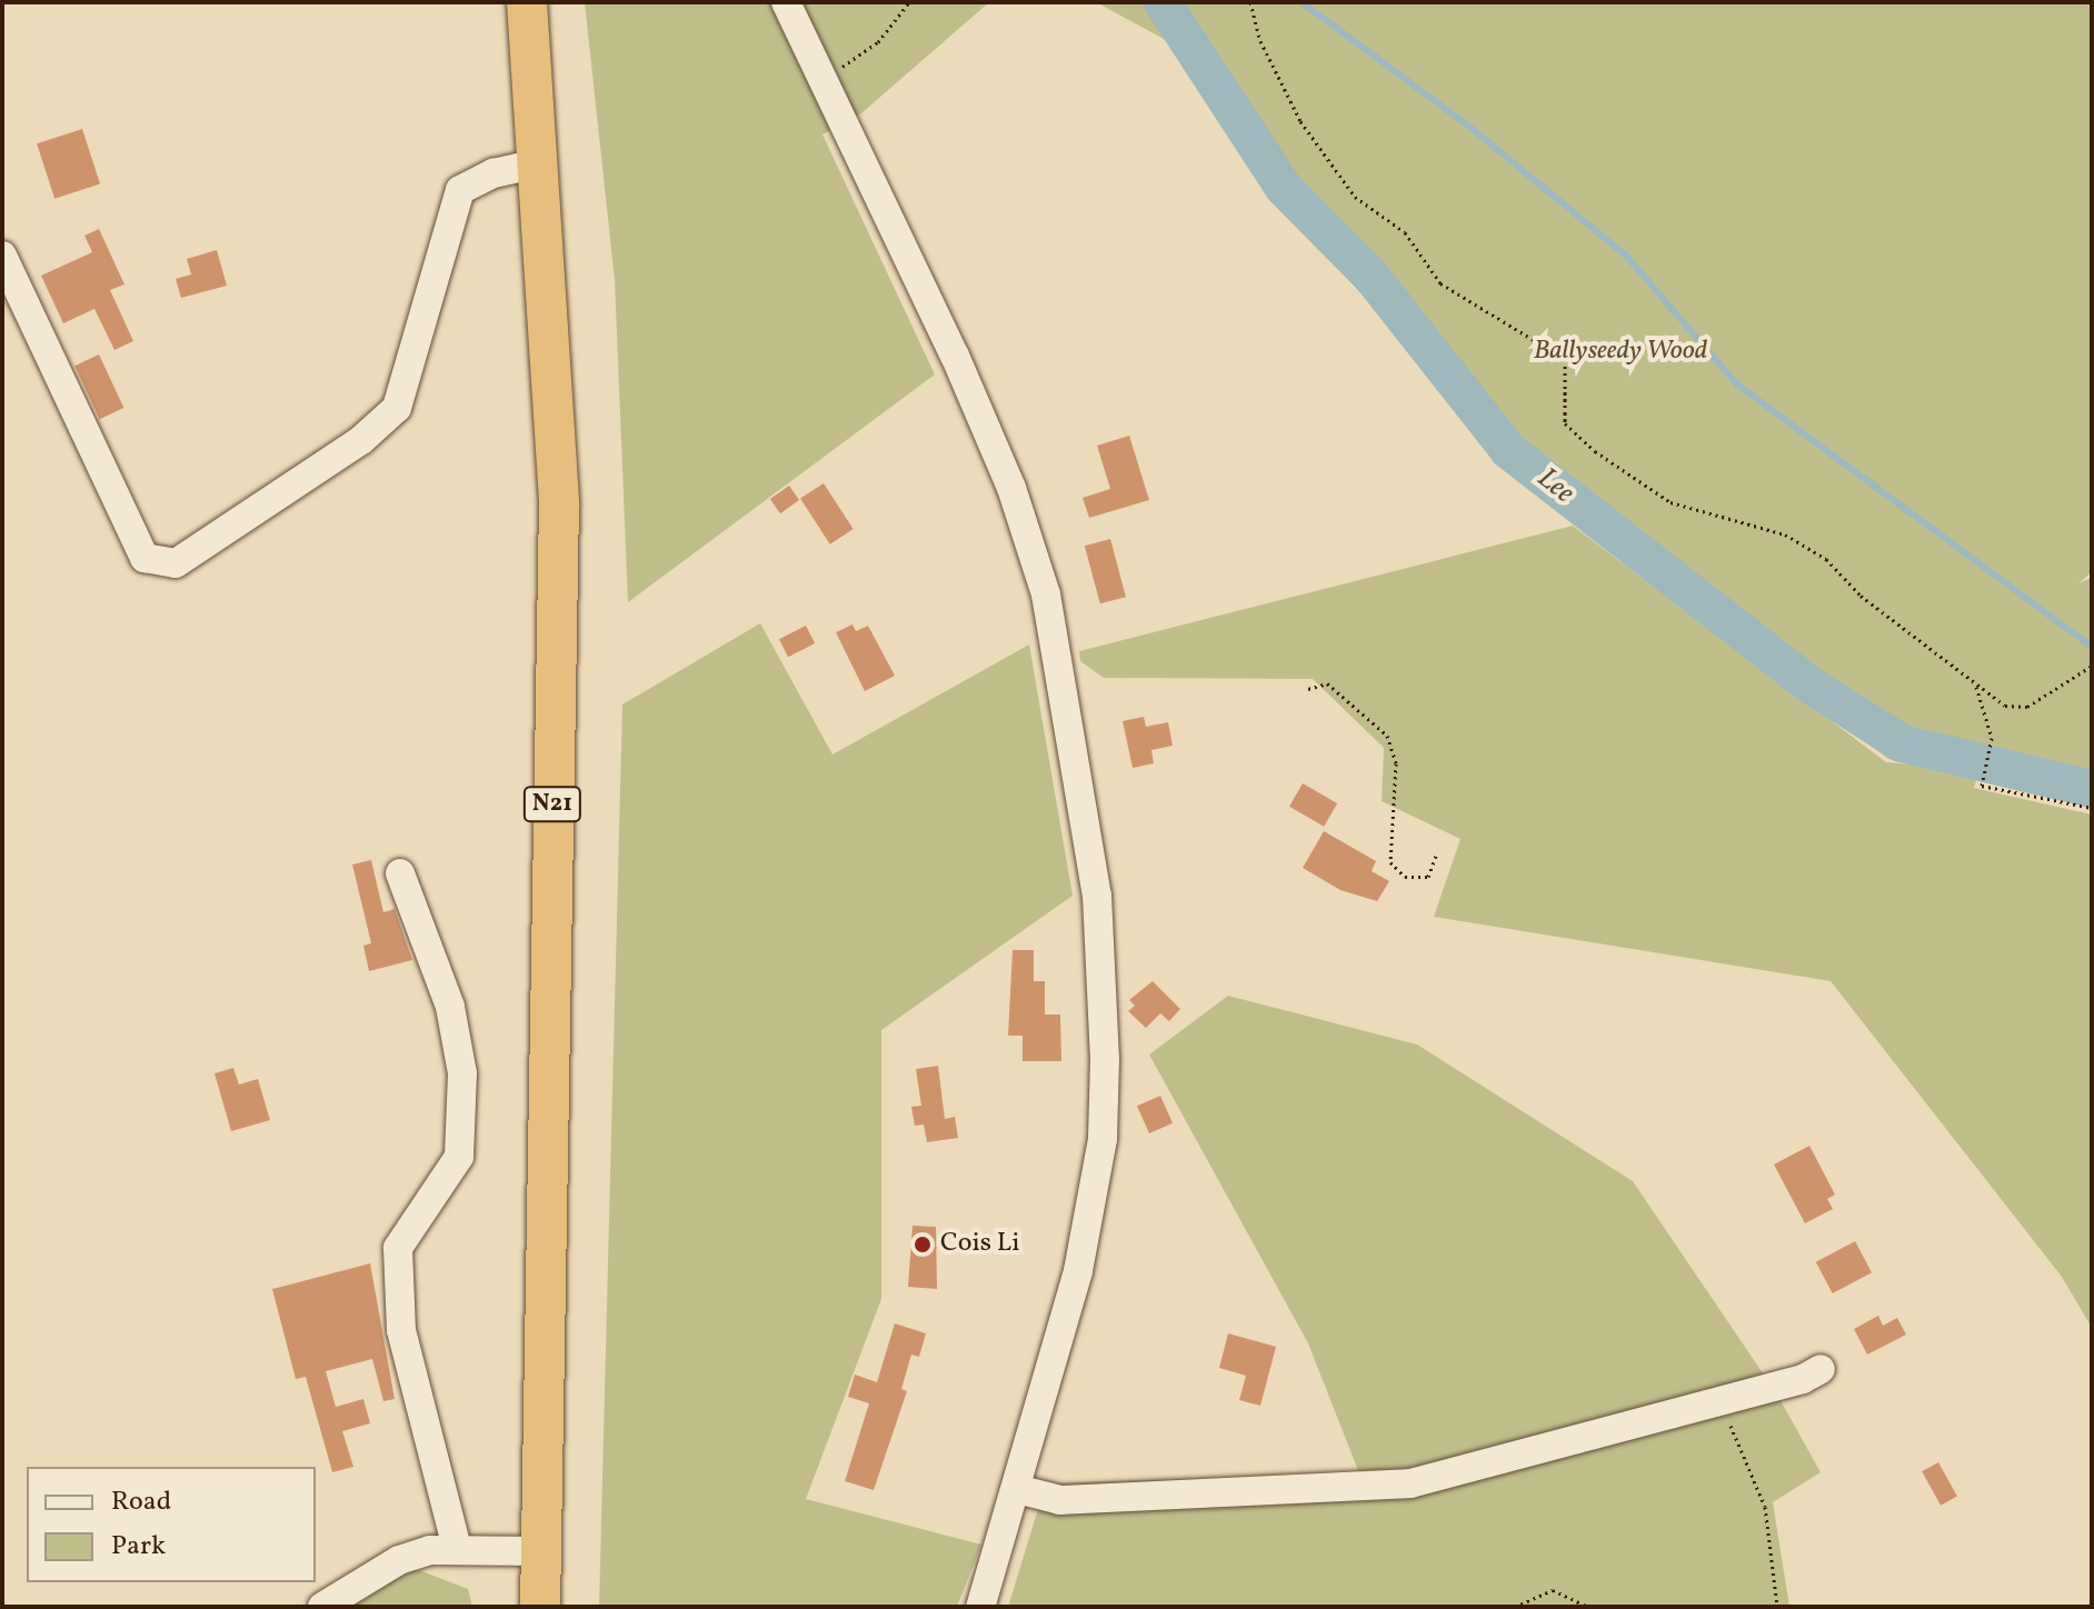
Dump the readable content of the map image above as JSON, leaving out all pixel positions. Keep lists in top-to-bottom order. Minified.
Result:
{"streets":{"highway":["N21"]},"water":["Lee"],"parks":["Ballyseedy Wood"],"places":["Cois Li"],"legend":["Road","Park"]}
